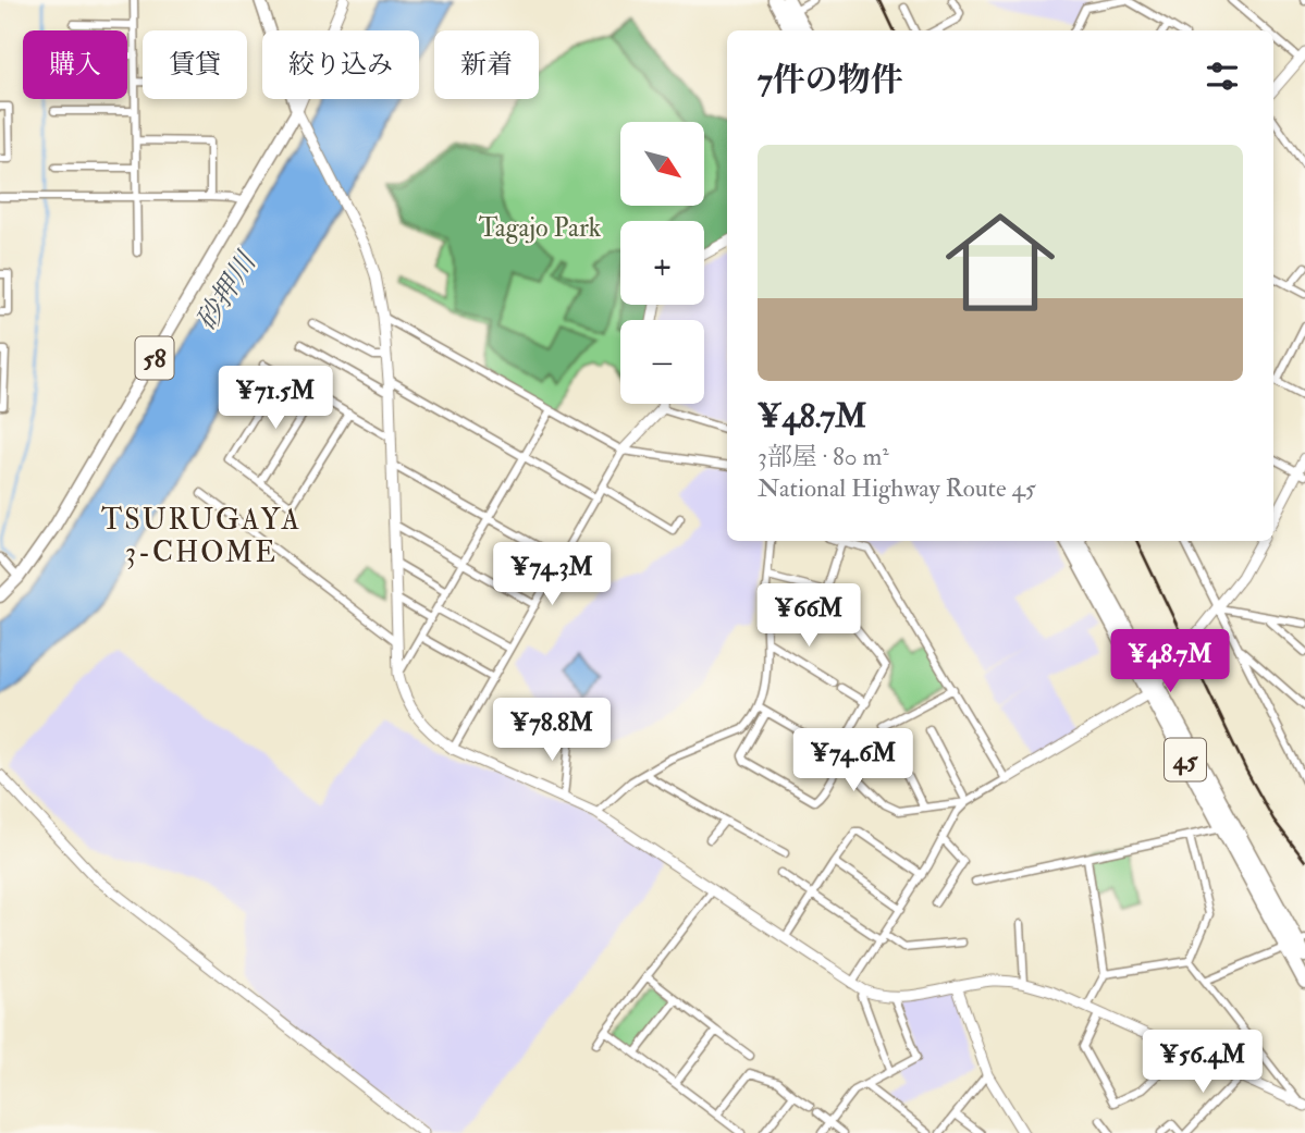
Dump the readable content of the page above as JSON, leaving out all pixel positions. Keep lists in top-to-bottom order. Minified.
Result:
{"streets":{"highway":["45"],"main road":["58"]},"districts":["TSURUGAYA 3-CHOME"],"water":["砂押川"],"parks":["Tagajo Park"],"north":"bottom right","page":{"chip":["購入","賃貸","絞り込み","新着"],"heading":"7件の物件","map_buttons":["+","−"],"list":[{"name":"¥48.7M","note":"3部屋 · 80 m² · National Highway Route 45"}],"price":["¥71.5M","¥74.3M","¥66M","¥48.7M","¥78.8M","¥74.6M","¥56.4M"]}}
